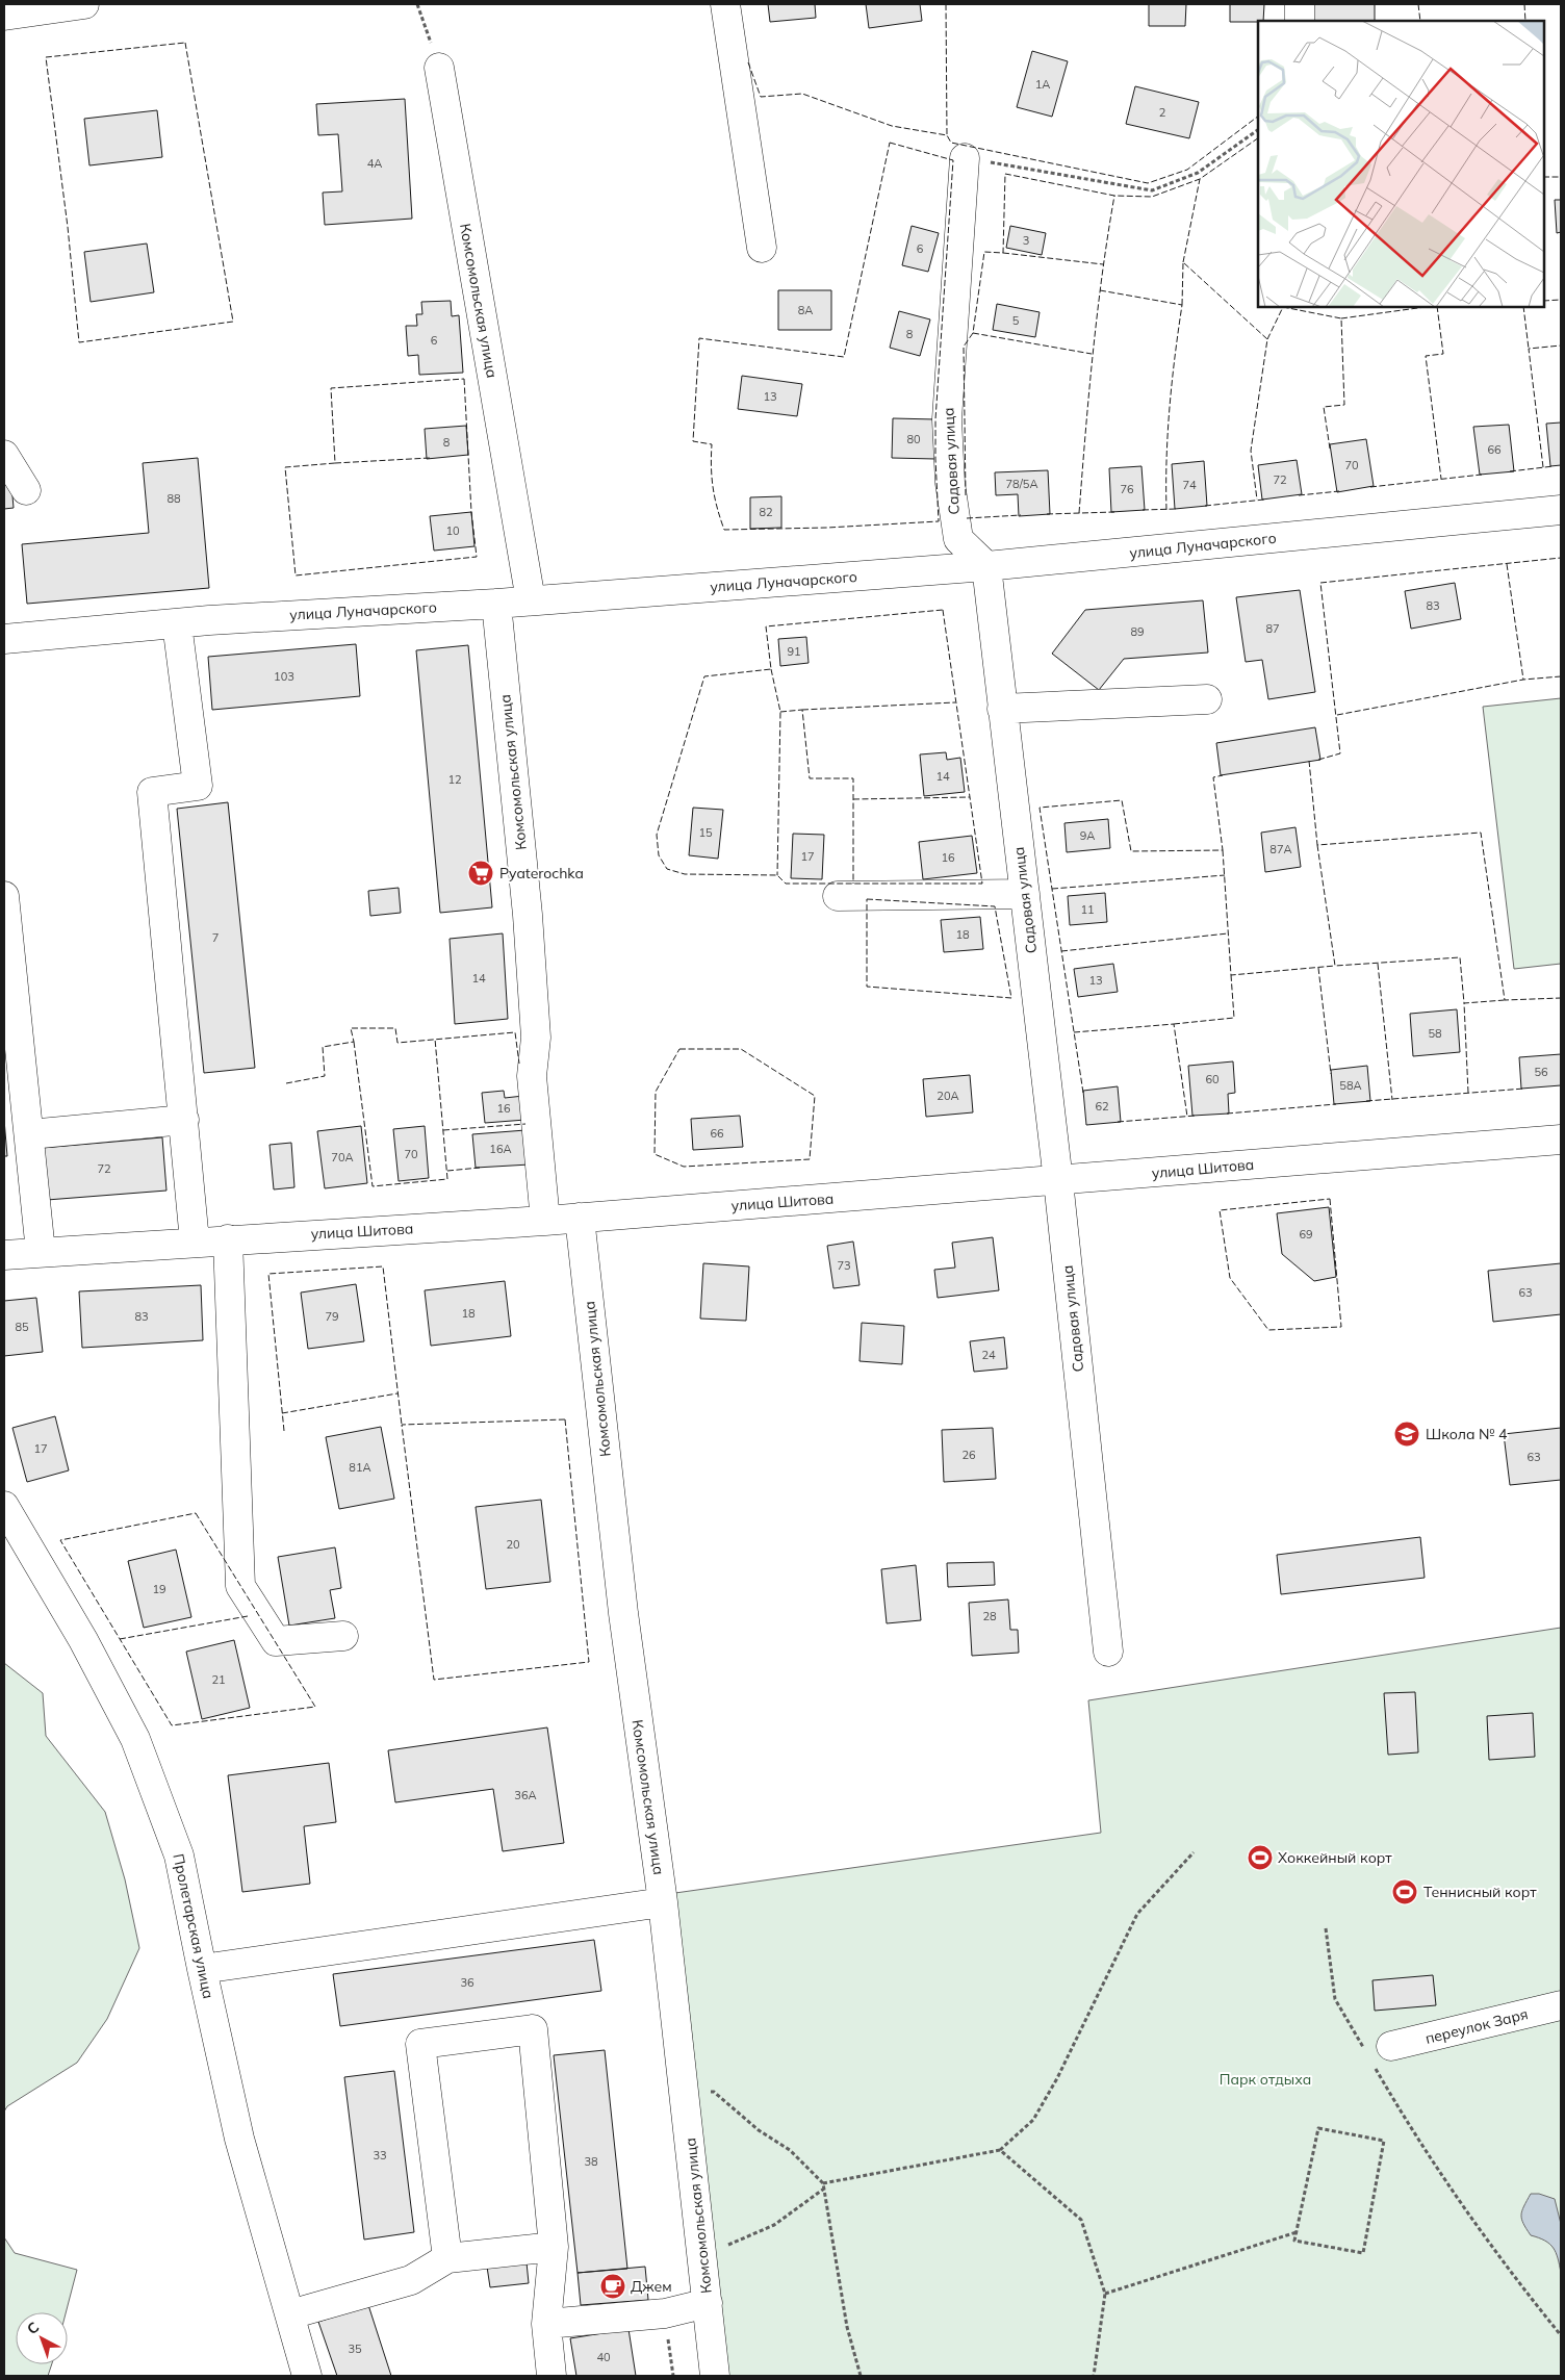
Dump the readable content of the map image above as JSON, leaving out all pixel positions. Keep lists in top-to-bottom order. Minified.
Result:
{"streets":{"street":["Комсомольская улица","Садовая улица","улица Луначарского","улица Шитова","Пролетарская улица","переулок Заря"]},"crossings":[["Комсомольская улица","улица Луначарского"],["Комсомольская улица","улица Шитова"],["Садовая улица","улица Луначарского"],["Садовая улица","улица Шитова"]],"parks":["Парк отдыха"],"places":{"supermarket":["Pyaterochka"],"school or university":["Школа № 4"],"sports":["Хоккейный корт","Теннисный корт"],"cafe":["Джем"]},"house_numbers":["1А","2","4А","3","6","8А","5","8","6","13","80","8","66","70","72","78/5А","74","76","88","82","10","83","87","89","91","103","14","12","15","9А","87А","17","16","11","18","7","14","13","58","56","60","58А","20А","62","16","66","16А","70","70А","72","69","73","63","18","83","79","85","24","17","26","63","81А","20","19","28","21","36А","36","33","38","35","40"],"north":"top left"}
